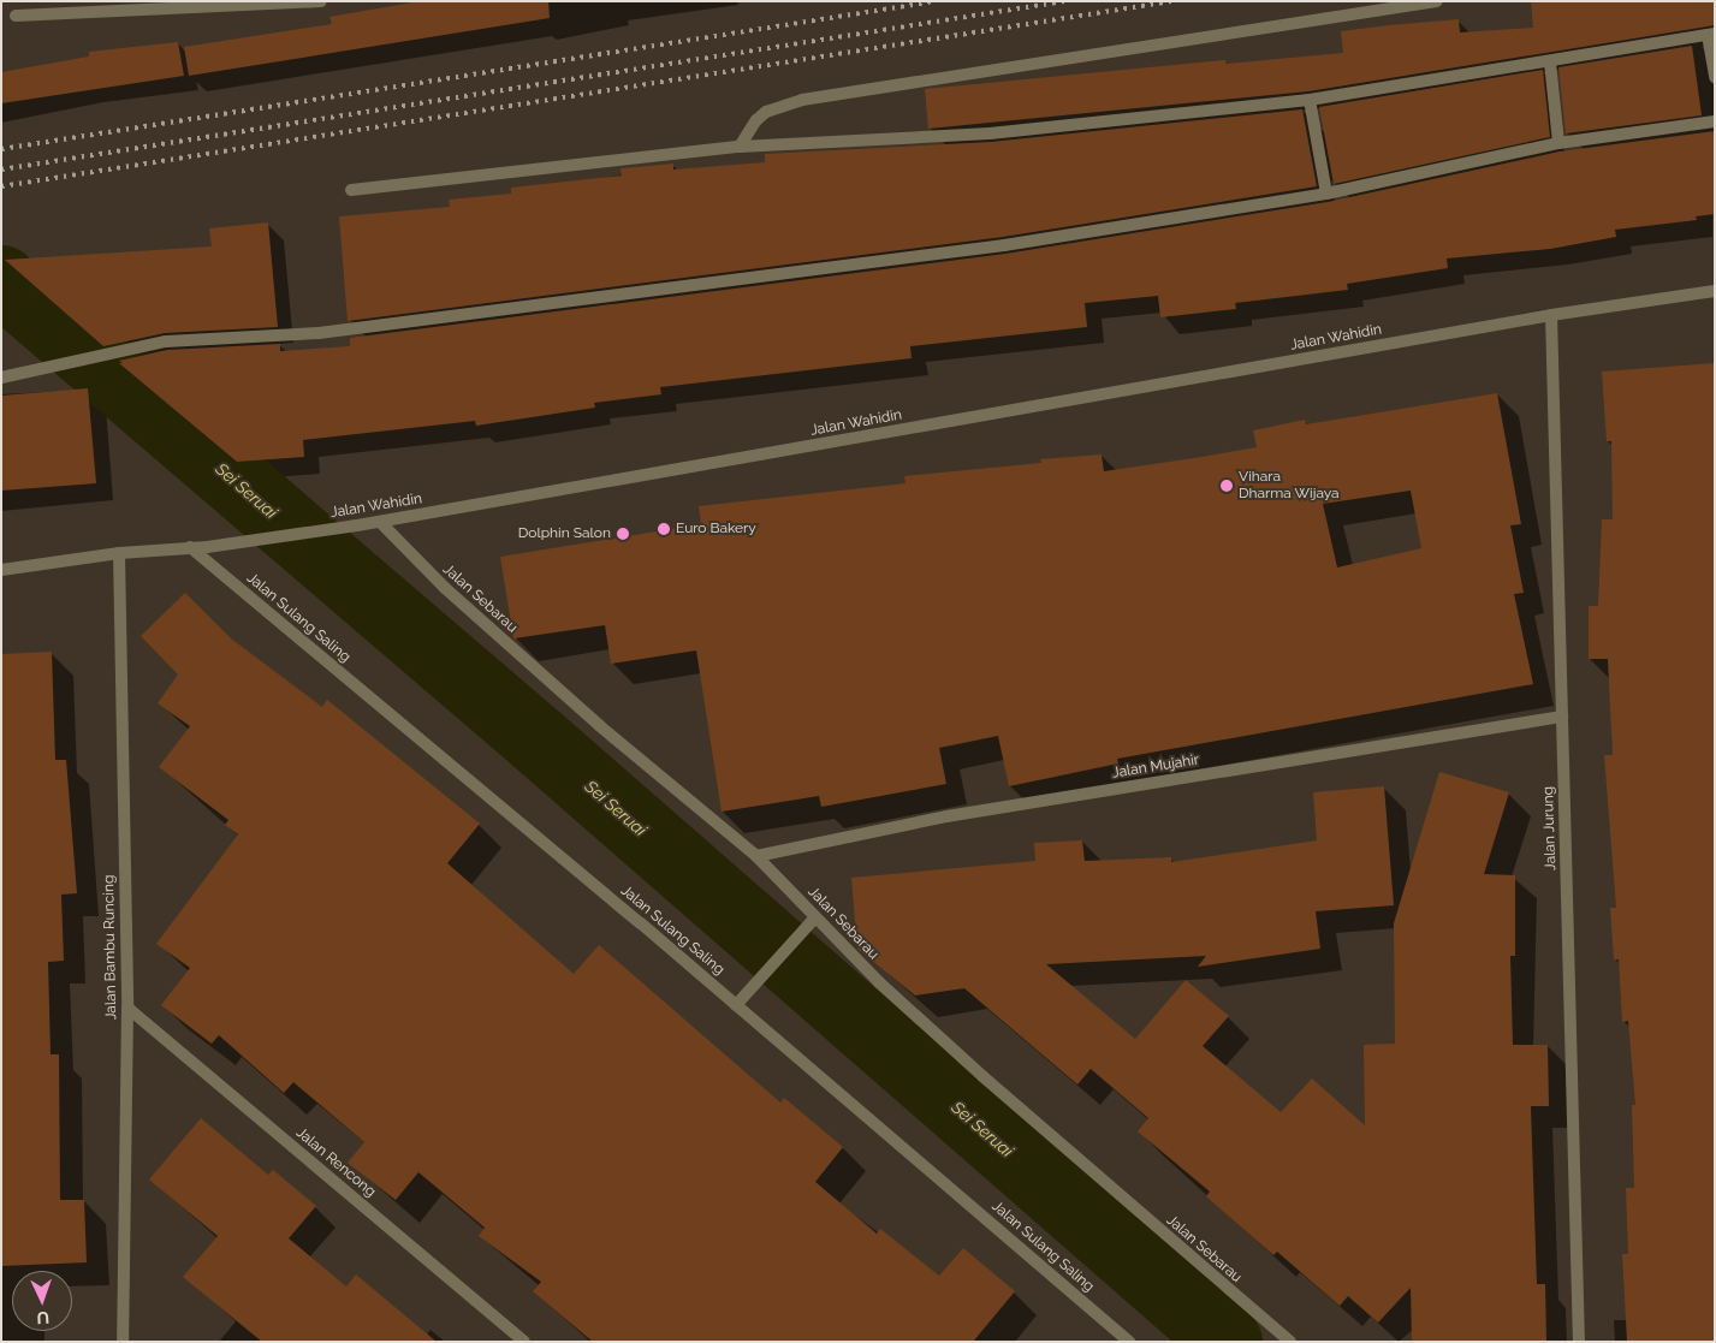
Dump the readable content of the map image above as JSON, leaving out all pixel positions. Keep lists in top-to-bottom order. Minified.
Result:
{"streets":{"street":["Jalan Wahidin","Jalan Sebarau","Jalan Sulang Saling","Jalan Mujahir","Jalan Jurung","Jalan Bambu Runcing","Jalan Rencong"]},"crossings":[["Jalan Wahidin","Jalan Sebarau"],["Jalan Wahidin","Jalan Sulang Saling"],["Jalan Wahidin","Jalan Jurung"],["Jalan Wahidin","Jalan Bambu Runcing"],["Jalan Sebarau","Jalan Mujahir"],["Jalan Mujahir","Jalan Jurung"],["Jalan Bambu Runcing","Jalan Rencong"]],"water":["Sei Seruai"],"places":["Vihara Dharma Wijaya","Euro Bakery","Dolphin Salon"],"north":"bottom"}
